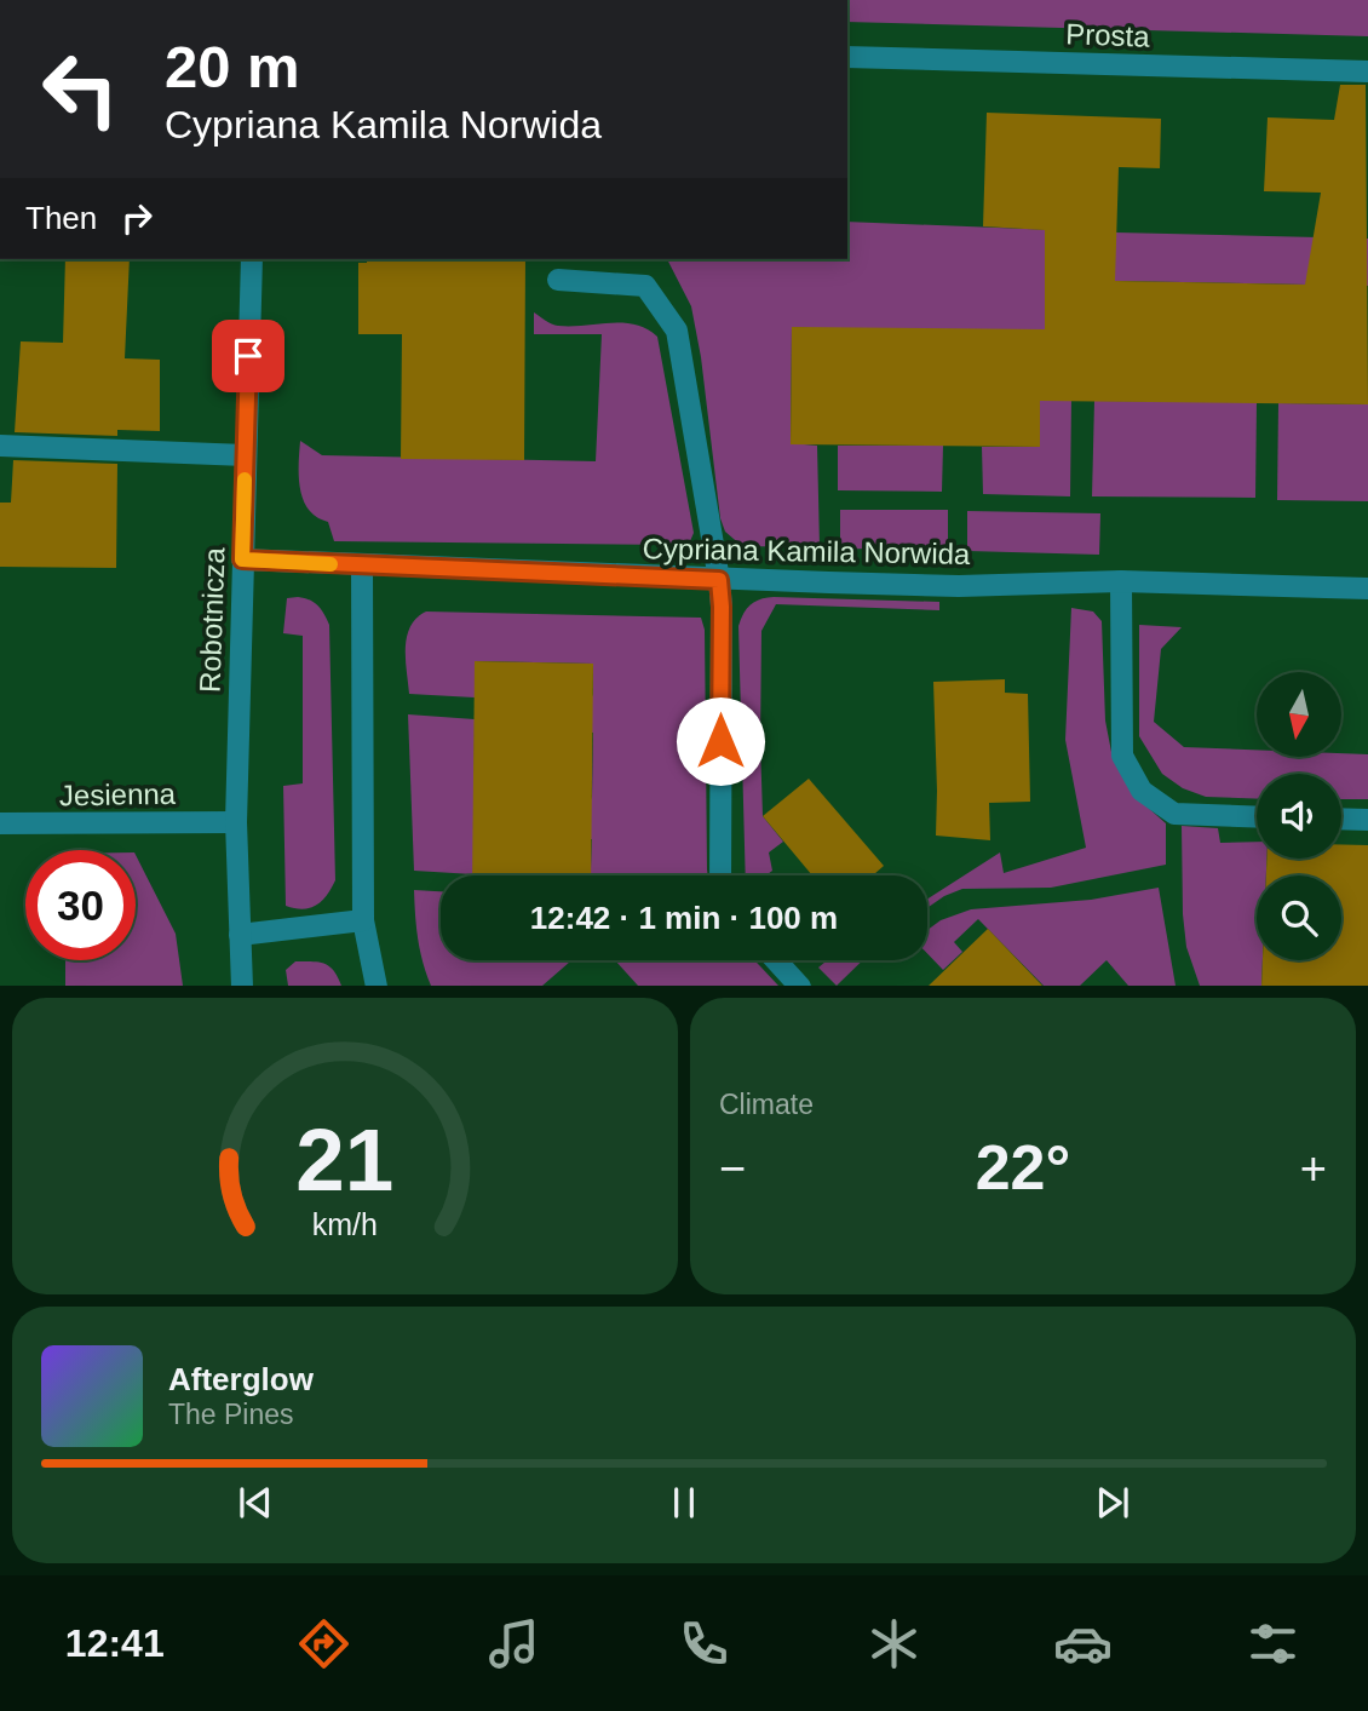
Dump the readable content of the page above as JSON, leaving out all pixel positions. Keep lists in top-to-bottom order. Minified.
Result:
{"streets":{"street":["Prosta","Cypriana Kamila Norwida","Robotnicza","Jesienna"]},"crossings":[["Cypriana Kamila Norwida","Robotnicza"],["Robotnicza","Jesienna"]],"north":"bottom","page":{"turn":["20 m","Cypriana Kamila Norwida"],"then":"Then","limit":"30","trip":"12:42 · 1 min · 100 m","tile":"Climate","heat":["−","22°","+"],"song":["Afterglow","The Pines"],"tabs":"12:41","gauge":["21","km/h"]}}
